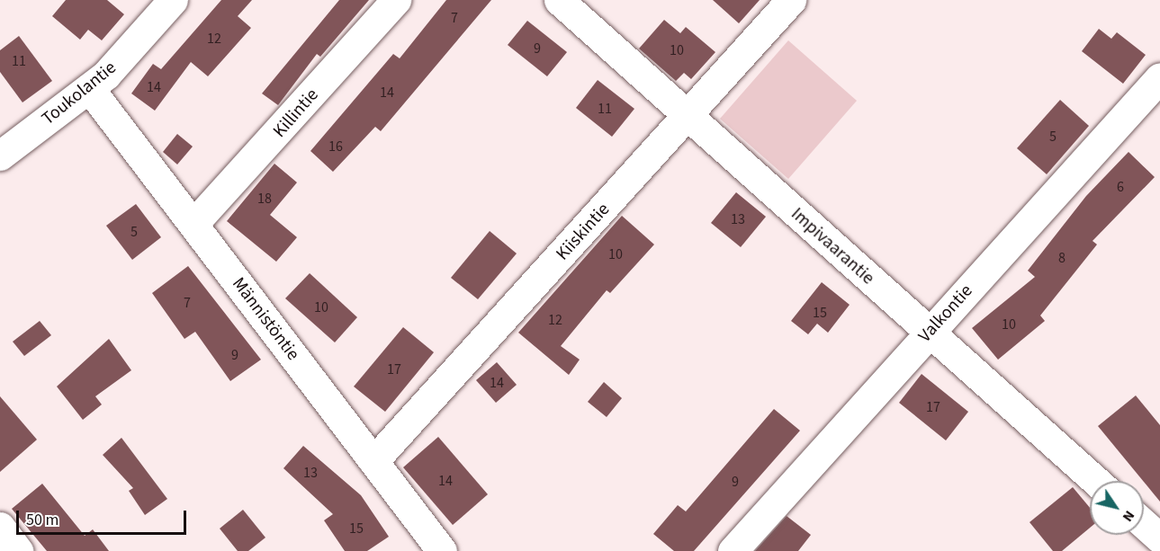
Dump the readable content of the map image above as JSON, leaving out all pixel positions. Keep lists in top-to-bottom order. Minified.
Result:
{"streets":{"street":["Toukolantie","Killintie","Kiiskintie","Impivaarantie","Valkontie","Männistöntie"]},"crossings":[["Toukolantie","Männistöntie"],["Killintie","Männistöntie"],["Kiiskintie","Impivaarantie"],["Kiiskintie","Männistöntie"],["Impivaarantie","Valkontie"]],"house_numbers":["7","12","9","10","11","14","14","11","5","16","6","18","13","5","10","8","7","10","15","12","10","9","17","14","17","13","14","9","15"],"scale_bar":"50 m","north":"bottom right"}
